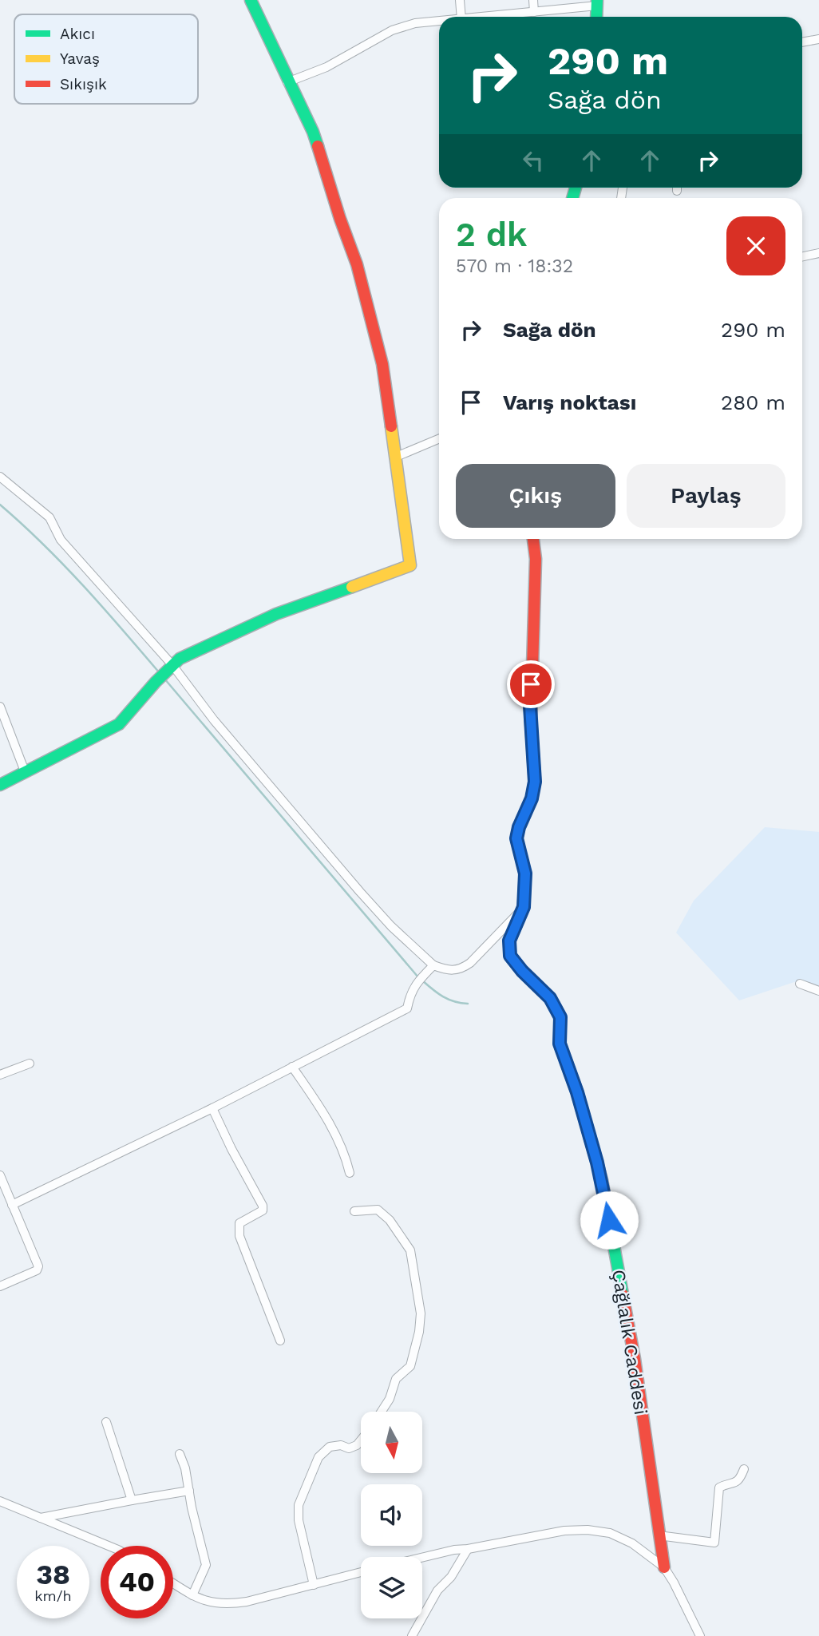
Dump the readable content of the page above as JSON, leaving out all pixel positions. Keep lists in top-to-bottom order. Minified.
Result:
{"streets":{"street":["Çağlalık Caddesi"]},"legend":["Akıcı","Yavaş","Sıkışık"],"north":"bottom","page":{"turn":["290 m","Sağa dön"],"heading":["2 dk","570 m · 18:32"],"list":[{"name":"Sağa dön","value":"290 m"},{"name":"Varış noktası","value":"280 m"}],"buttons":["Çıkış","Paylaş"],"speed":"38 km/h","limit":"40"}}
